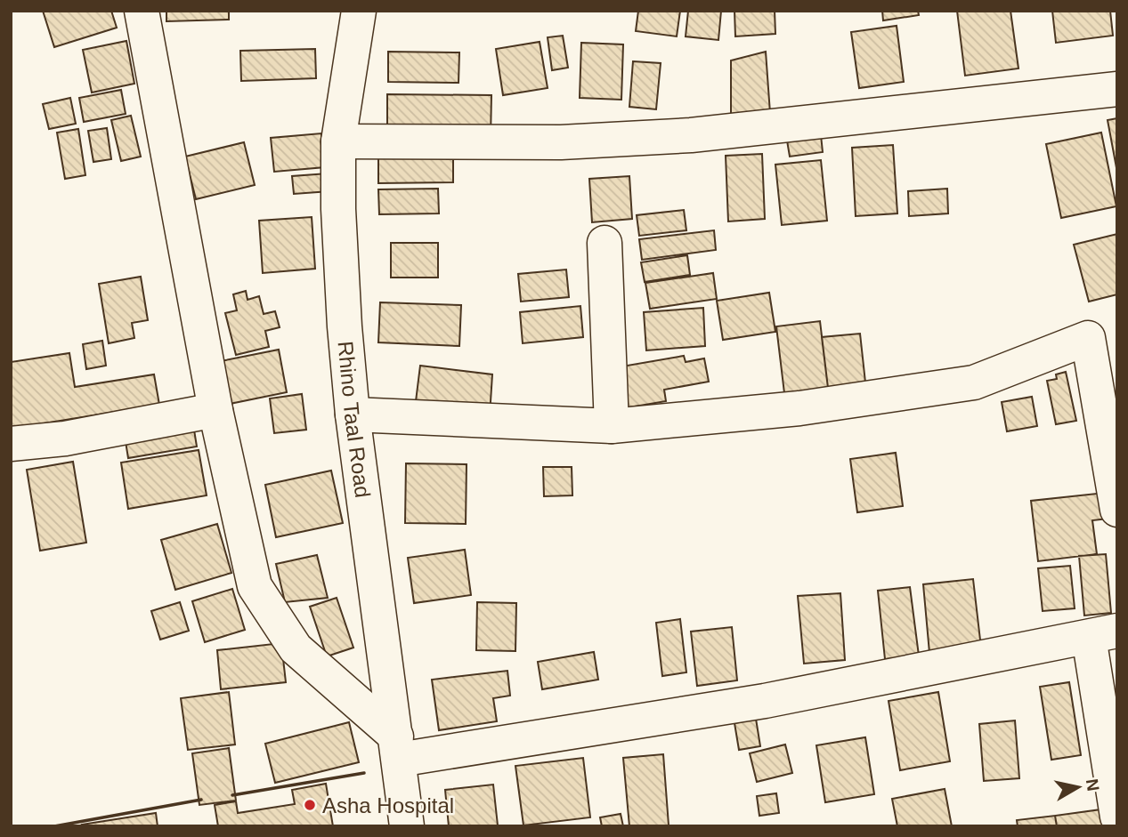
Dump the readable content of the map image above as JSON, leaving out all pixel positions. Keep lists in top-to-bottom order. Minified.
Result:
{"streets":{"street":["Rhino Taal Road"]},"places":["Asha Hospital"],"north":"right"}
